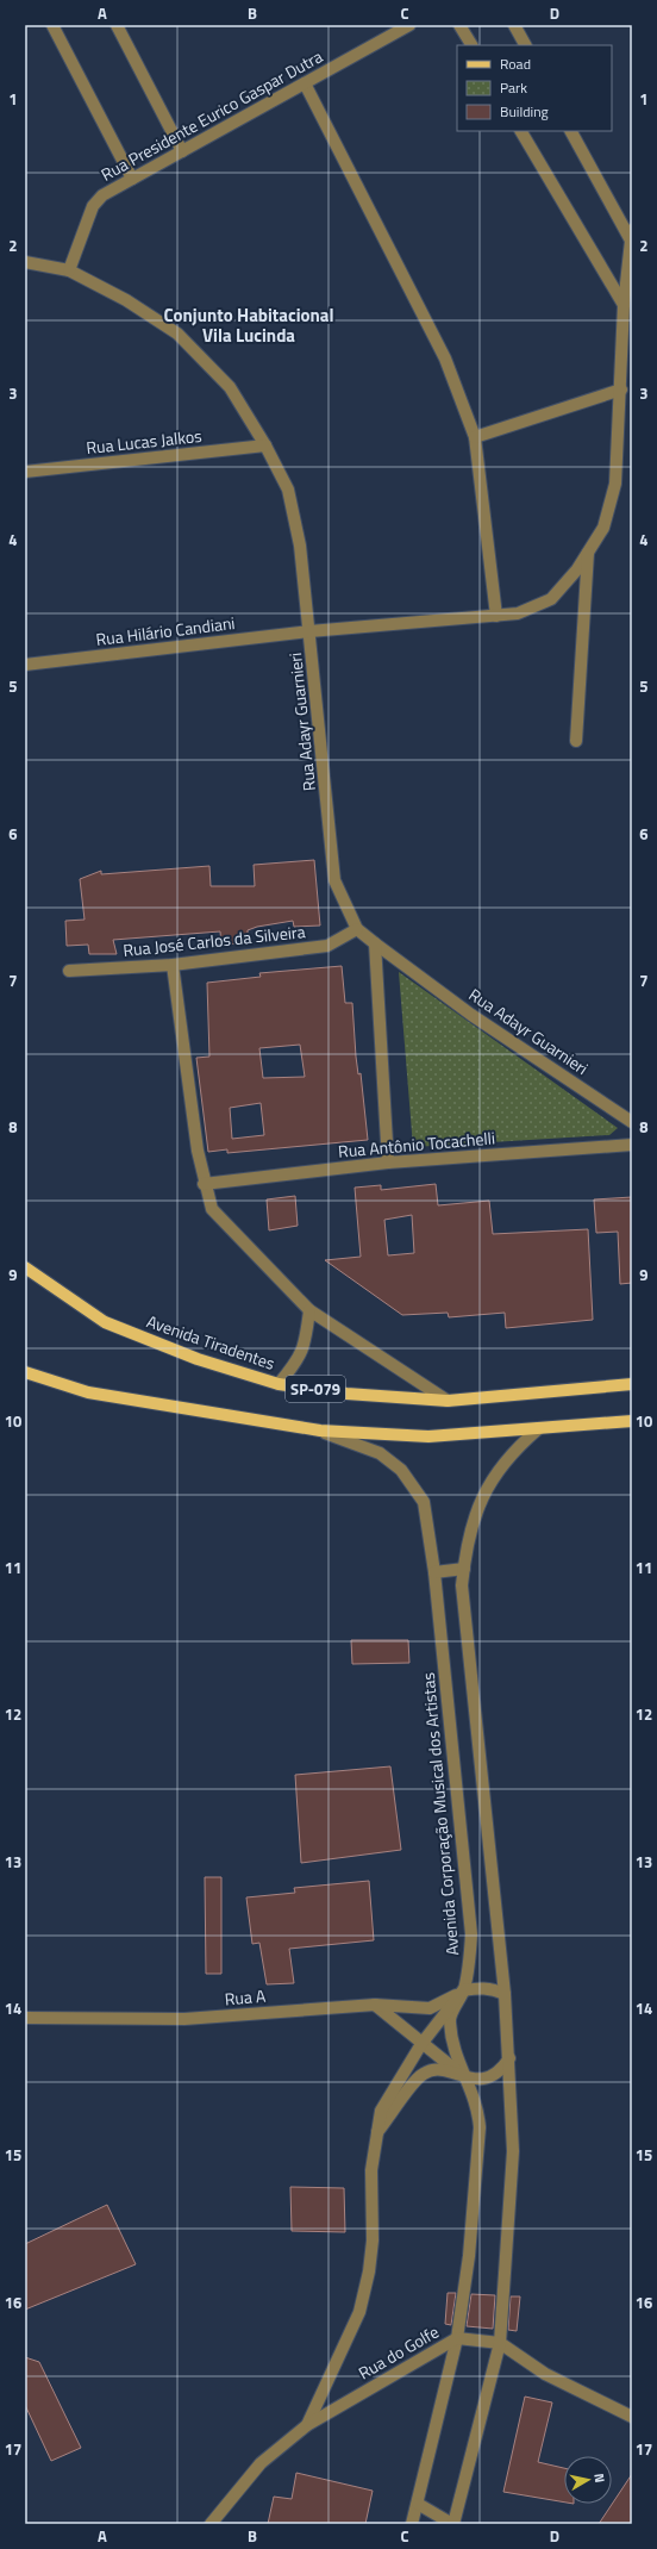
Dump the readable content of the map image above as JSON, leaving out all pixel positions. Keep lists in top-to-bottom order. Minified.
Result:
{"streets":{"main road":["Avenida Tiradentes","SP-079"],"street":["Rua Presidente Eurico Gaspar Dutra","Rua Lucas Jalkos","Rua Hilário Candiani","Rua Adayr Guarnieri","Rua José Carlos da Silveira","Rua Antônio Tocachelli","Avenida Corporação Musical dos Artistas","Rua A","Rua do Golfe"]},"crossings":[["Rua Presidente Eurico Gaspar Dutra","Rua Adayr Guarnieri"],["Rua Lucas Jalkos","Rua Adayr Guarnieri"],["Rua Hilário Candiani","Rua Adayr Guarnieri"],["Rua Adayr Guarnieri","Rua José Carlos da Silveira"],["SP-079","Avenida Corporação Musical dos Artistas"],["Avenida Corporação Musical dos Artistas","Rua A"],["Avenida Corporação Musical dos Artistas","Rua do Golfe"]],"districts":["Conjunto Habitacional Vila Lucinda"],"legend":["Road","Park","Building"],"north":"right","grid":{"columns":["A","B","C","D"],"rows":["1","2","3","4","5","6","7","8","9","10","11","12","13","14","15","16","17"]}}
